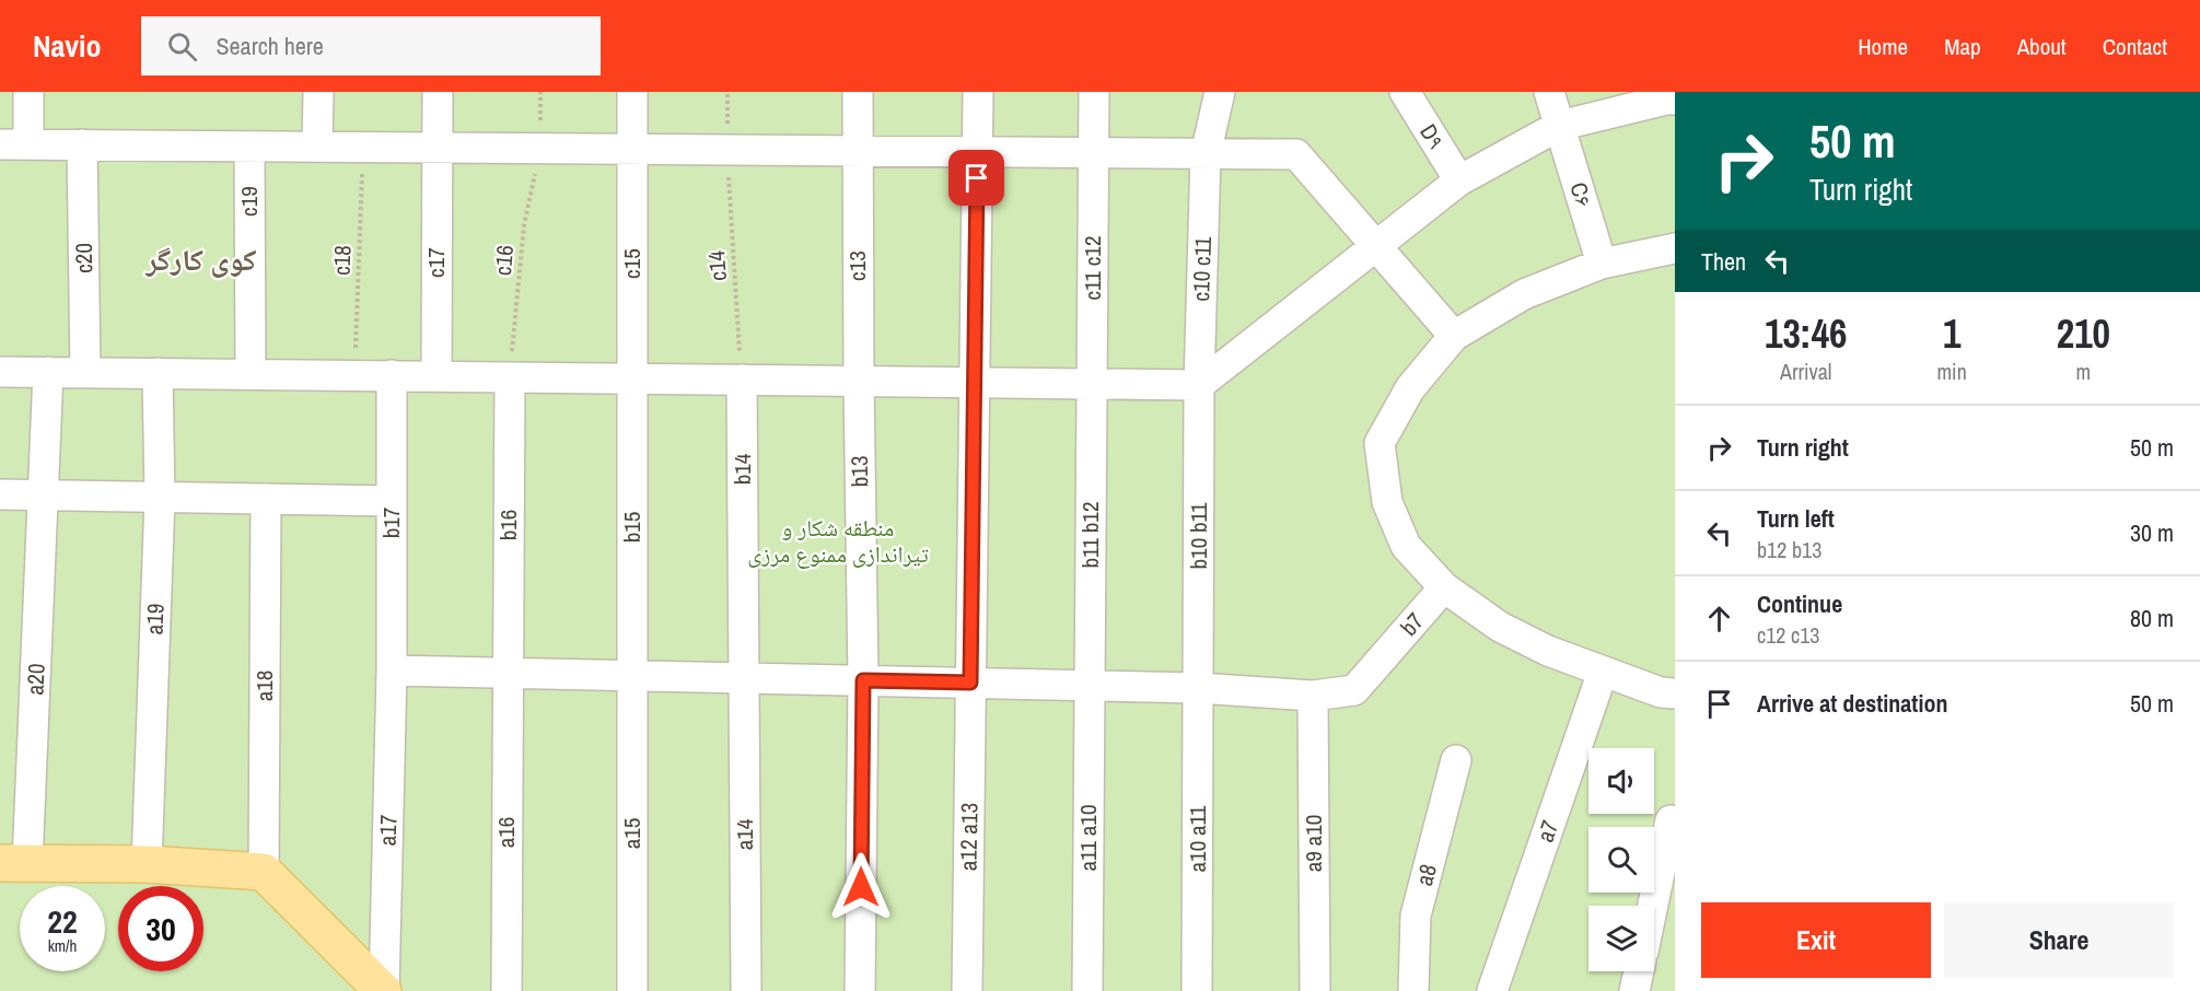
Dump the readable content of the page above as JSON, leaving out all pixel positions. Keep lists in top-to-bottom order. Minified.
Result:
{"streets":{"street":["D۹","C۶","c19","c20","c17","c15","c13","c11 c12","c10 c11","b14","b13","b17","b16","b15","b11 b12","b10 b11","a19","b7","a20","a18","a17","a7","a16","a15","a14","a12 a13","a11 a10","a10 a11","a9 a10","a8"],"path":["c18","c16","c14"]},"crossings":[["c16","b16"],["c15","b15"],["c14","b14"],["c13","b13"],["c11 c12","b11 b12"],["c10 c11","b10 b11"],["b14","b7"],["b14","a14"],["b13","b7"],["b17","b7"],["b17","a17"],["b16","b7"],["b16","a16"],["b15","b7"],["b15","a15"],["b11 b12","b7"],["b11 b12","a11 a10"],["b10 b11","b7"],["b10 b11","a10 a11"],["b7","a17"],["b7","a16"],["b7","a15"],["b7","a14"],["b7","a12 a13"],["b7","a11 a10"],["b7","a10 a11"],["b7","a9 a10"]],"districts":["کوی کارگر"],"parks":["منطقه شکار و تیراندازی ممنوع مرزی"],"page":{"header":"Navio","search":"Search here","nav":["Home","Map","About","Contact"],"turn":["50 m","Turn right"],"then":"Then","eta":["13:46","Arrival","1","min","210","m"],"list":[{"name":"Turn right","value":"50 m"},{"name":"Turn left","note":"b12 b13","value":"30 m"},{"name":"Continue","note":"c12 c13","value":"80 m"},{"name":"Arrive at destination","value":"50 m"}],"speed":"22 km/h","limit":"30","buttons":["Exit","Share"]}}
